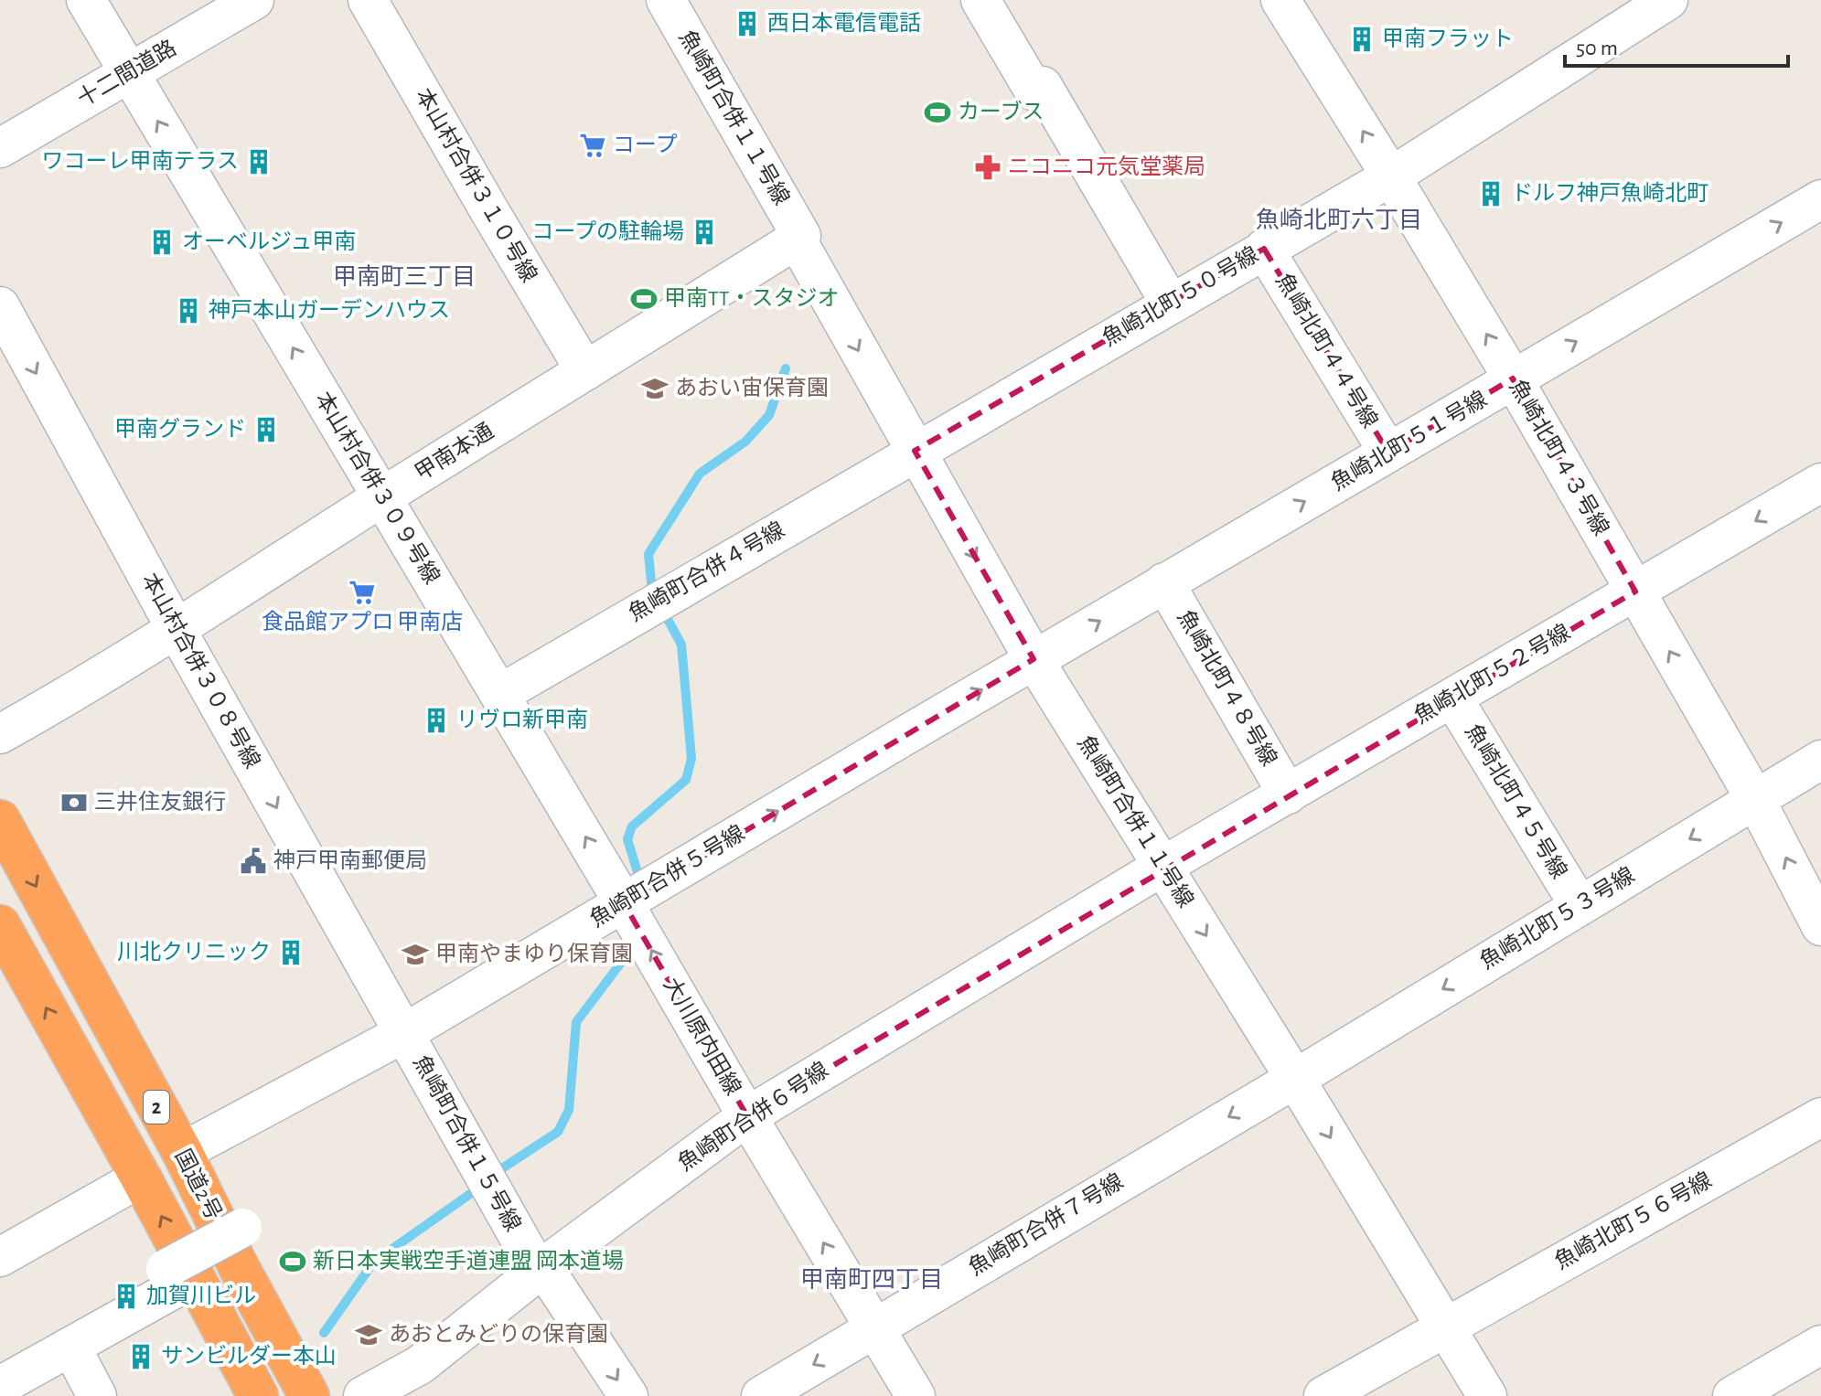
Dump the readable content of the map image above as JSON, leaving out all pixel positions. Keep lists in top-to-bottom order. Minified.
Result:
{"streets":{"highway":["2","国道2号"],"street":["十二間道路","魚崎町合併１１号線","本山村合併３１０号線","魚崎北町５０号線","魚崎北町４４号線","魚崎北町５１号線","甲南本通","魚崎北町４３号線","本山村合併３０９号線","魚崎町合併４号線","本山村合併３０８号線","魚崎北町５２号線","魚崎北町４８号線","魚崎北町４５号線","魚崎町合併５号線","魚崎北町５３号線","大川原内田線","魚崎町合併６号線","魚崎町合併１５号線","魚崎北町５６号線","魚崎町合併７号線"]},"crossings":[["十二間道路","本山村合併３０９号線"],["魚崎町合併１１号線","魚崎北町５０号線"],["魚崎町合併１１号線","魚崎北町５１号線"],["魚崎町合併１１号線","甲南本通"],["魚崎町合併１１号線","魚崎町合併４号線"],["魚崎町合併１１号線","魚崎北町５２号線"],["魚崎町合併１１号線","魚崎町合併５号線"],["魚崎町合併１１号線","魚崎北町５３号線"],["魚崎町合併１１号線","魚崎町合併６号線"],["魚崎町合併１１号線","魚崎北町５６号線"],["魚崎町合併１１号線","魚崎町合併７号線"],["本山村合併３１０号線","甲南本通"],["魚崎北町５０号線","魚崎北町４４号線"],["魚崎北町５０号線","魚崎北町４３号線"],["魚崎北町５０号線","魚崎町合併４号線"],["魚崎北町４４号線","魚崎北町５１号線"],["魚崎北町５１号線","魚崎北町４３号線"],["魚崎北町５１号線","魚崎北町４８号線"],["魚崎北町５１号線","魚崎町合併５号線"],["甲南本通","本山村合併３０９号線"],["甲南本通","本山村合併３０８号線"],["魚崎北町４３号線","魚崎北町５２号線"],["魚崎北町４３号線","魚崎北町５３号線"],["本山村合併３０９号線","魚崎町合併４号線"],["本山村合併３０９号線","魚崎町合併５号線"],["本山村合併３０９号線","大川原内田線"],["本山村合併３０８号線","魚崎町合併５号線"],["本山村合併３０８号線","魚崎町合併１５号線"],["魚崎北町５２号線","魚崎北町４８号線"],["魚崎北町５２号線","魚崎北町４５号線"],["魚崎北町５２号線","魚崎町合併６号線"],["魚崎北町４５号線","魚崎北町５３号線"],["魚崎町合併５号線","大川原内田線"],["魚崎町合併５号線","魚崎町合併１５号線"],["魚崎町合併５号線","国道2号"],["魚崎北町５３号線","魚崎町合併７号線"],["大川原内田線","魚崎町合併６号線"],["大川原内田線","魚崎町合併７号線"],["魚崎町合併６号線","魚崎町合併１５号線"]],"one_way":["魚崎町合併１１号線","魚崎北町５１号線","魚崎北町４３号線","本山村合併３０９号線","本山村合併３０８号線","魚崎町合併５号線","魚崎北町５３号線","大川原内田線","魚崎町合併１５号線","魚崎町合併７号線"],"districts":["魚崎北町六丁目","甲南町三丁目","甲南町四丁目"],"places":{"building":["西日本電信電話","甲南フラット","ワコーレ甲南テラス","ドルフ神戸魚崎北町","コープの駐輪場","オーベルジュ甲南","神戸本山ガーデンハウス","甲南グランド","リヴロ新甲南","川北クリニック","加賀川ビル","サンビルダー本山"],"sports":["カーブス","甲南TT・スタジオ","新日本実戦空手道連盟 岡本道場"],"supermarket":["コープ","食品館アプロ 甲南店"],"pharmacy":["ニコニコ元気堂薬局"],"school or university":["あおい宙保育園","甲南やまゆり保育園","あおとみどりの保育園"],"bank":["三井住友銀行"],"public building":["神戸甲南郵便局"]},"scale_bar":"50 m"}
